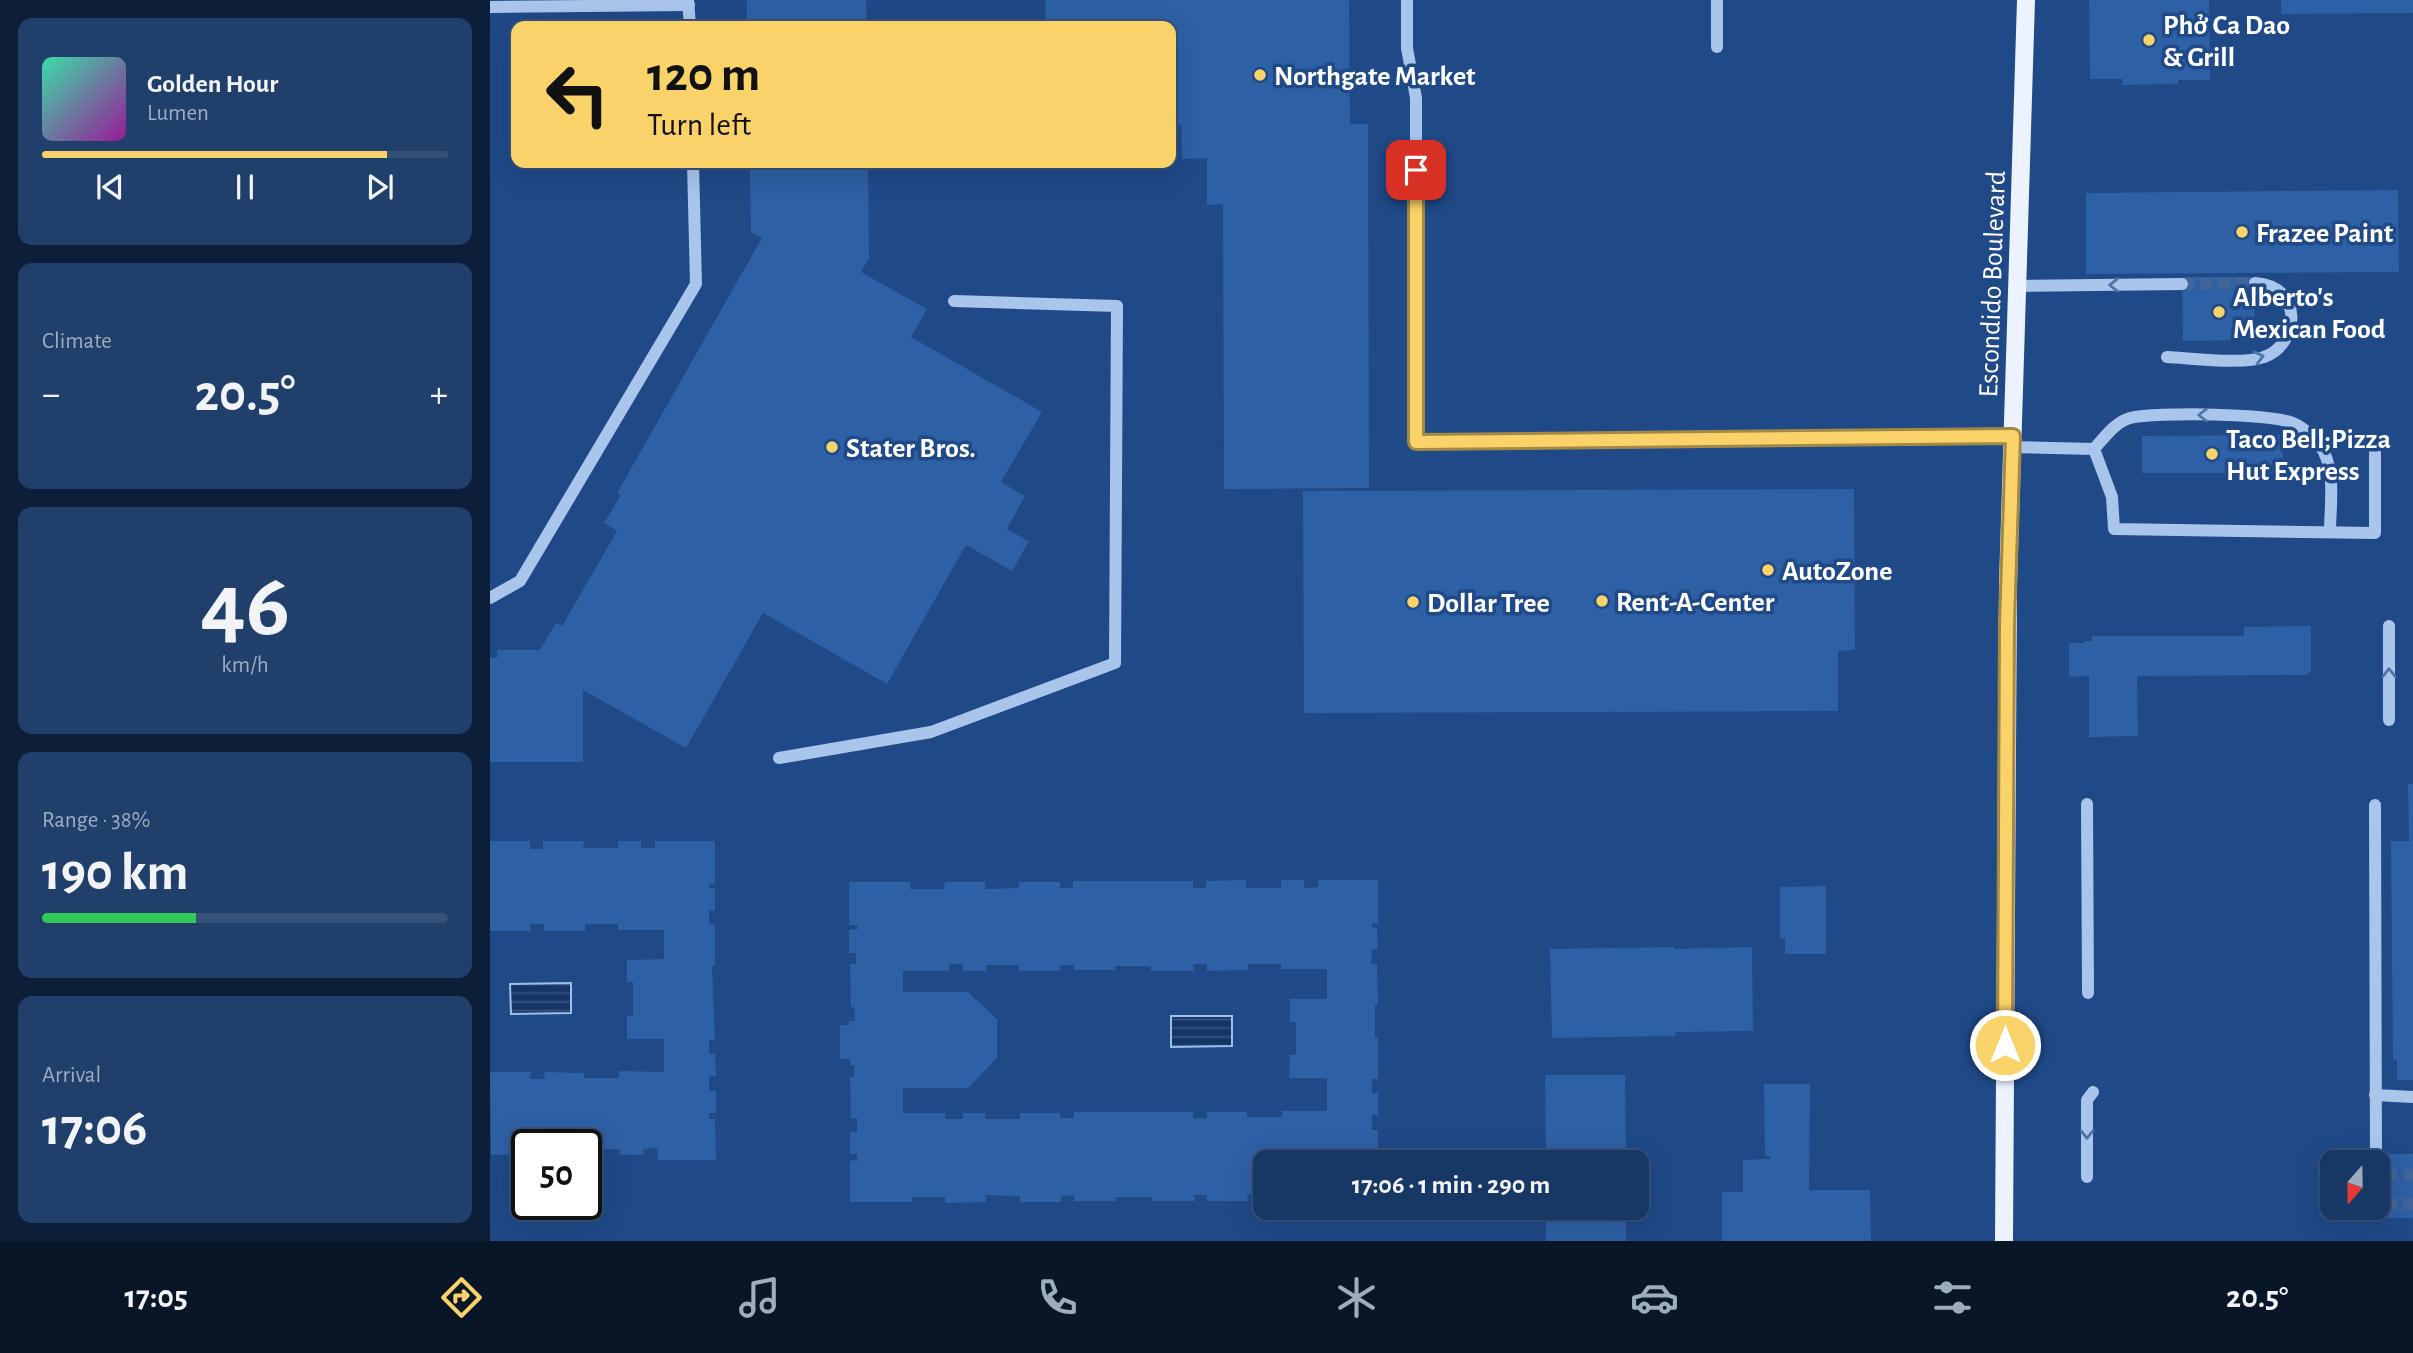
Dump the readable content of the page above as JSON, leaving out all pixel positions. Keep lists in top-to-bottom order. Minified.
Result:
{"streets":{"main road":["Escondido Boulevard"]},"places":["Phở Ca Dao & Grill","Northgate Market","Frazee Paint","Alberto's Mexican Food","Stater Bros.","Taco Bell;Pizza Hut Express","AutoZone","Rent-A-Center","Dollar Tree"],"north":"bottom","page":{"turn":["120 m","Turn left"],"song":["Golden Hour","Lumen"],"tile":["Climate",["46","km/h"],["Range · 38%","190 km"],["Arrival","17:06"]],"heat":["−","20.5°","+"],"limit":"50","trip":"17:06 · 1 min · 290 m","tabs":["17:05","20.5°"]}}
